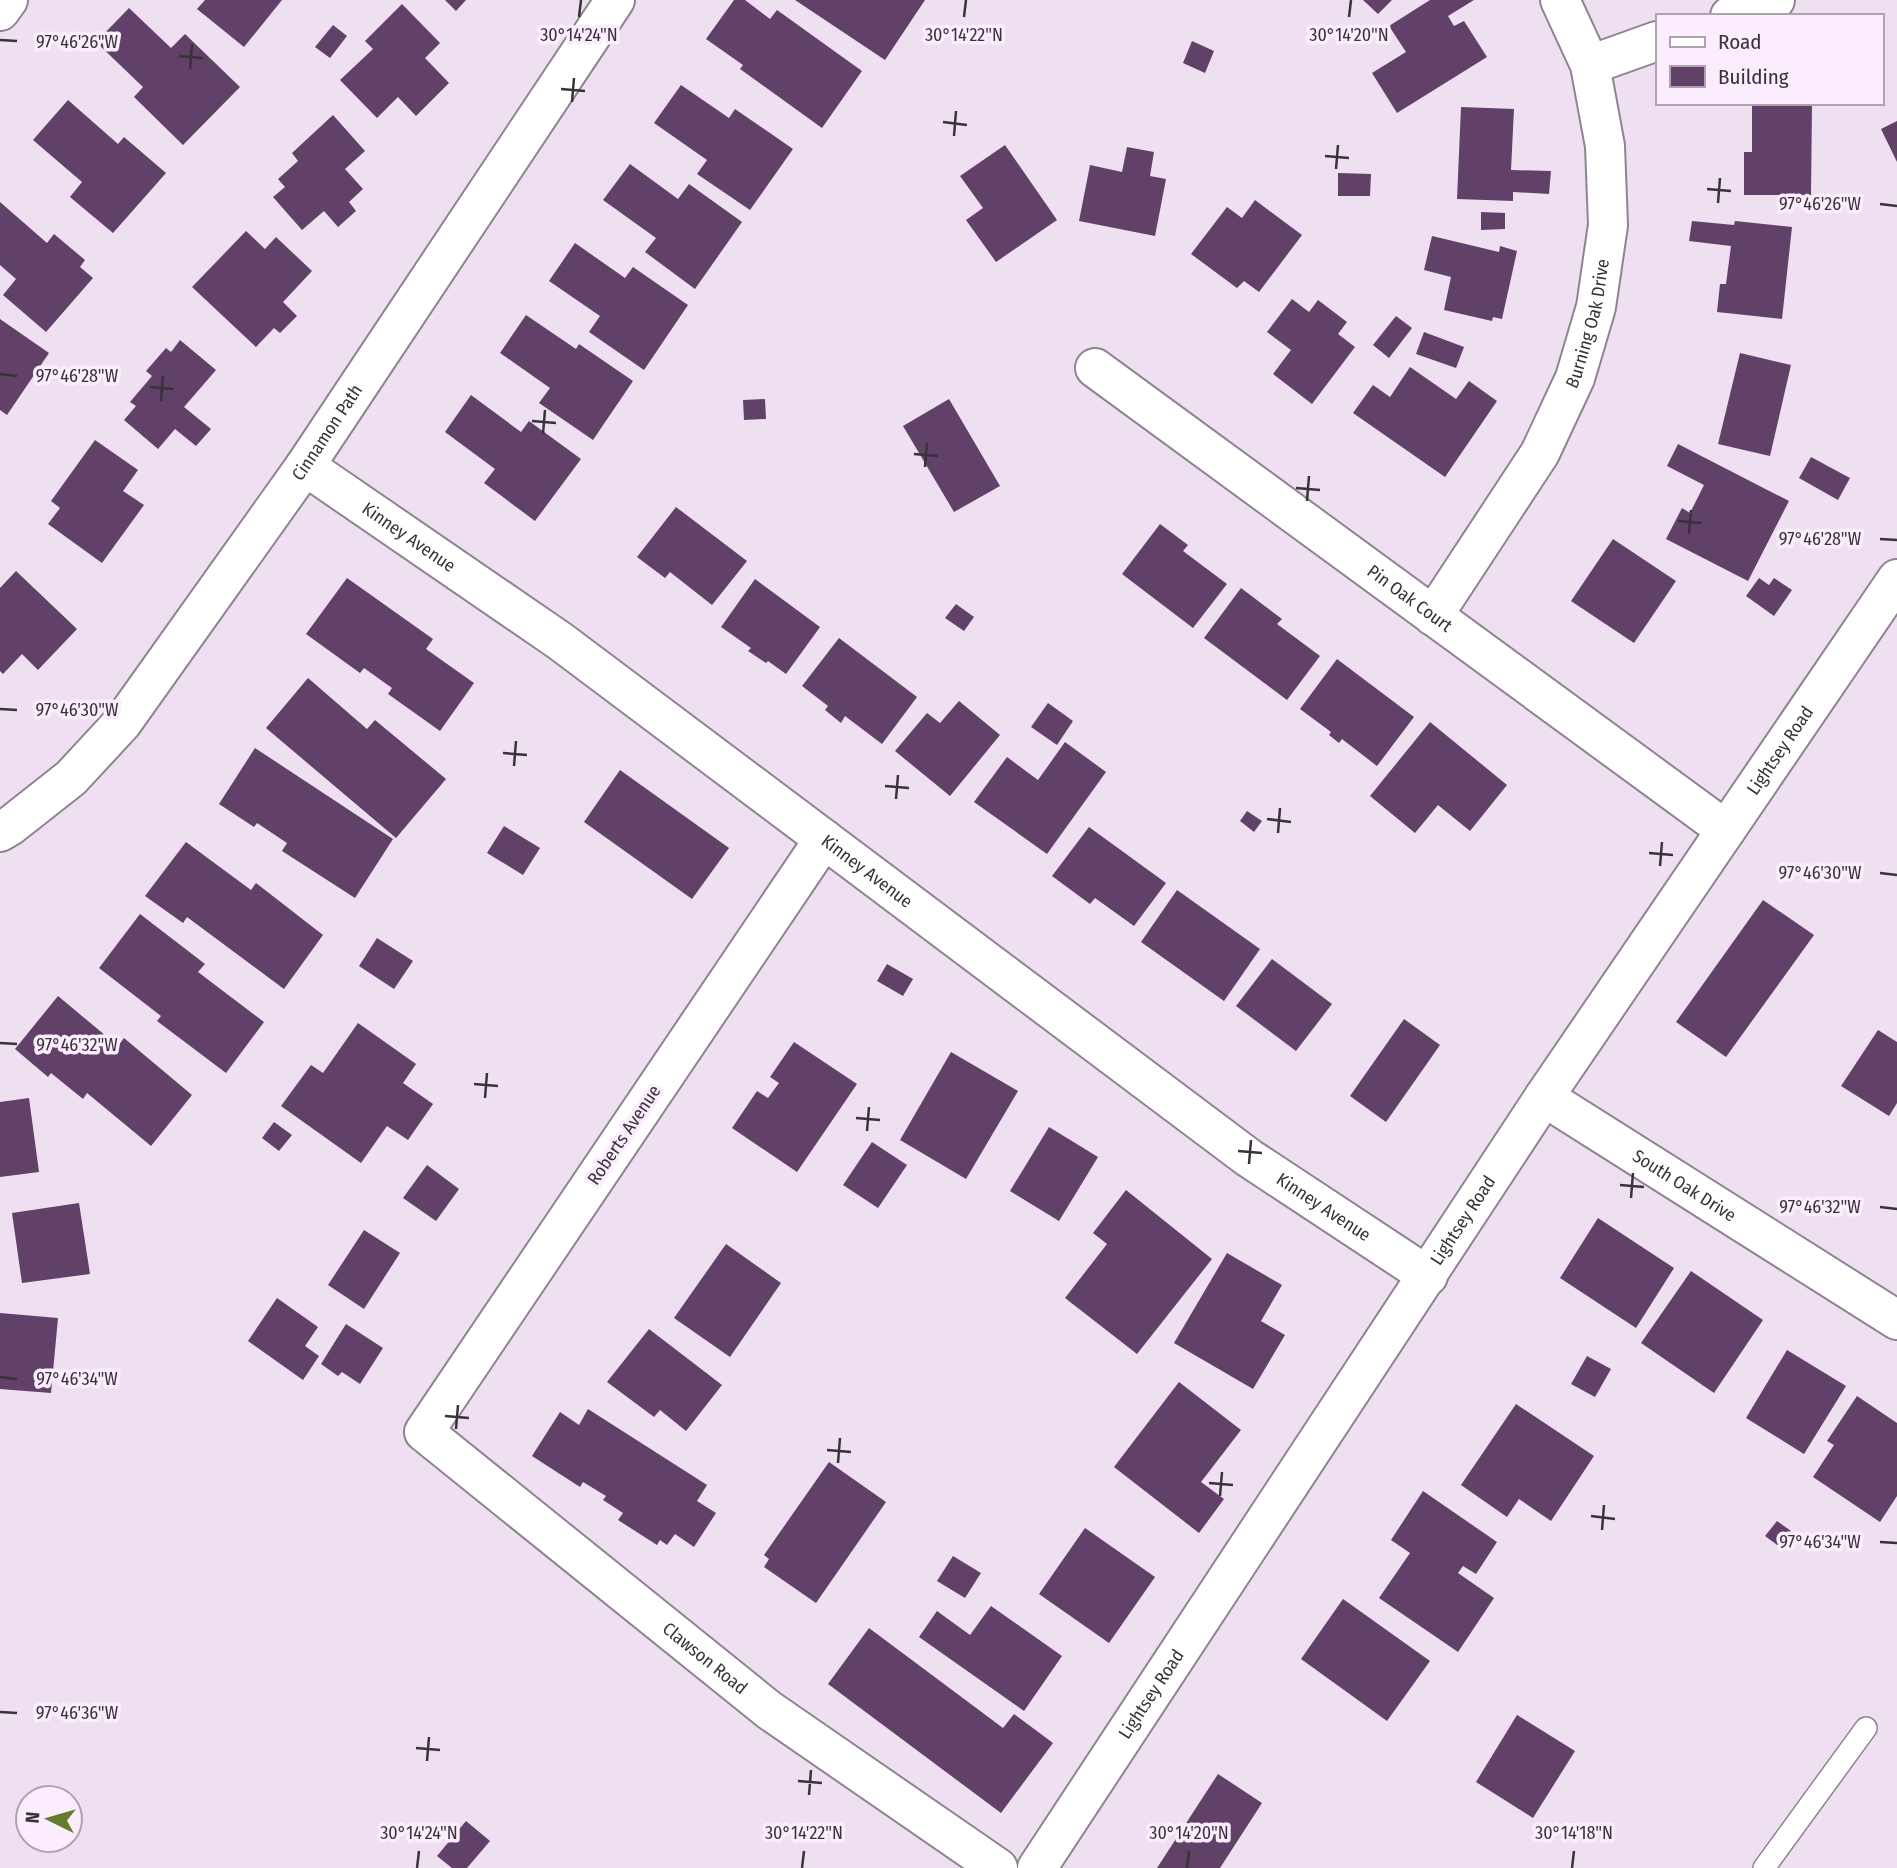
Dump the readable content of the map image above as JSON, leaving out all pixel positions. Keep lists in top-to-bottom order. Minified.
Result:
{"streets":{"street":["Burning Oak Drive","Cinnamon Path","Kinney Avenue","Pin Oak Court","Lightsey Road","Roberts Avenue","South Oak Drive","Clawson Road"]},"crossings":[["Burning Oak Drive","Pin Oak Court"],["Cinnamon Path","Kinney Avenue"],["Kinney Avenue","Lightsey Road"],["Kinney Avenue","Roberts Avenue"],["Pin Oak Court","Lightsey Road"],["Lightsey Road","South Oak Drive"],["Roberts Avenue","Clawson Road"]],"legend":["Road","Building"],"north":"left","coordinates":["30°14'24\"N","30°14'22\"N","30°14'20\"N","97°46'26\"W","97°46'28\"W","97°46'30\"W","97°46'32\"W","97°46'34\"W","97°46'36\"W","30°14'18\"N"]}
